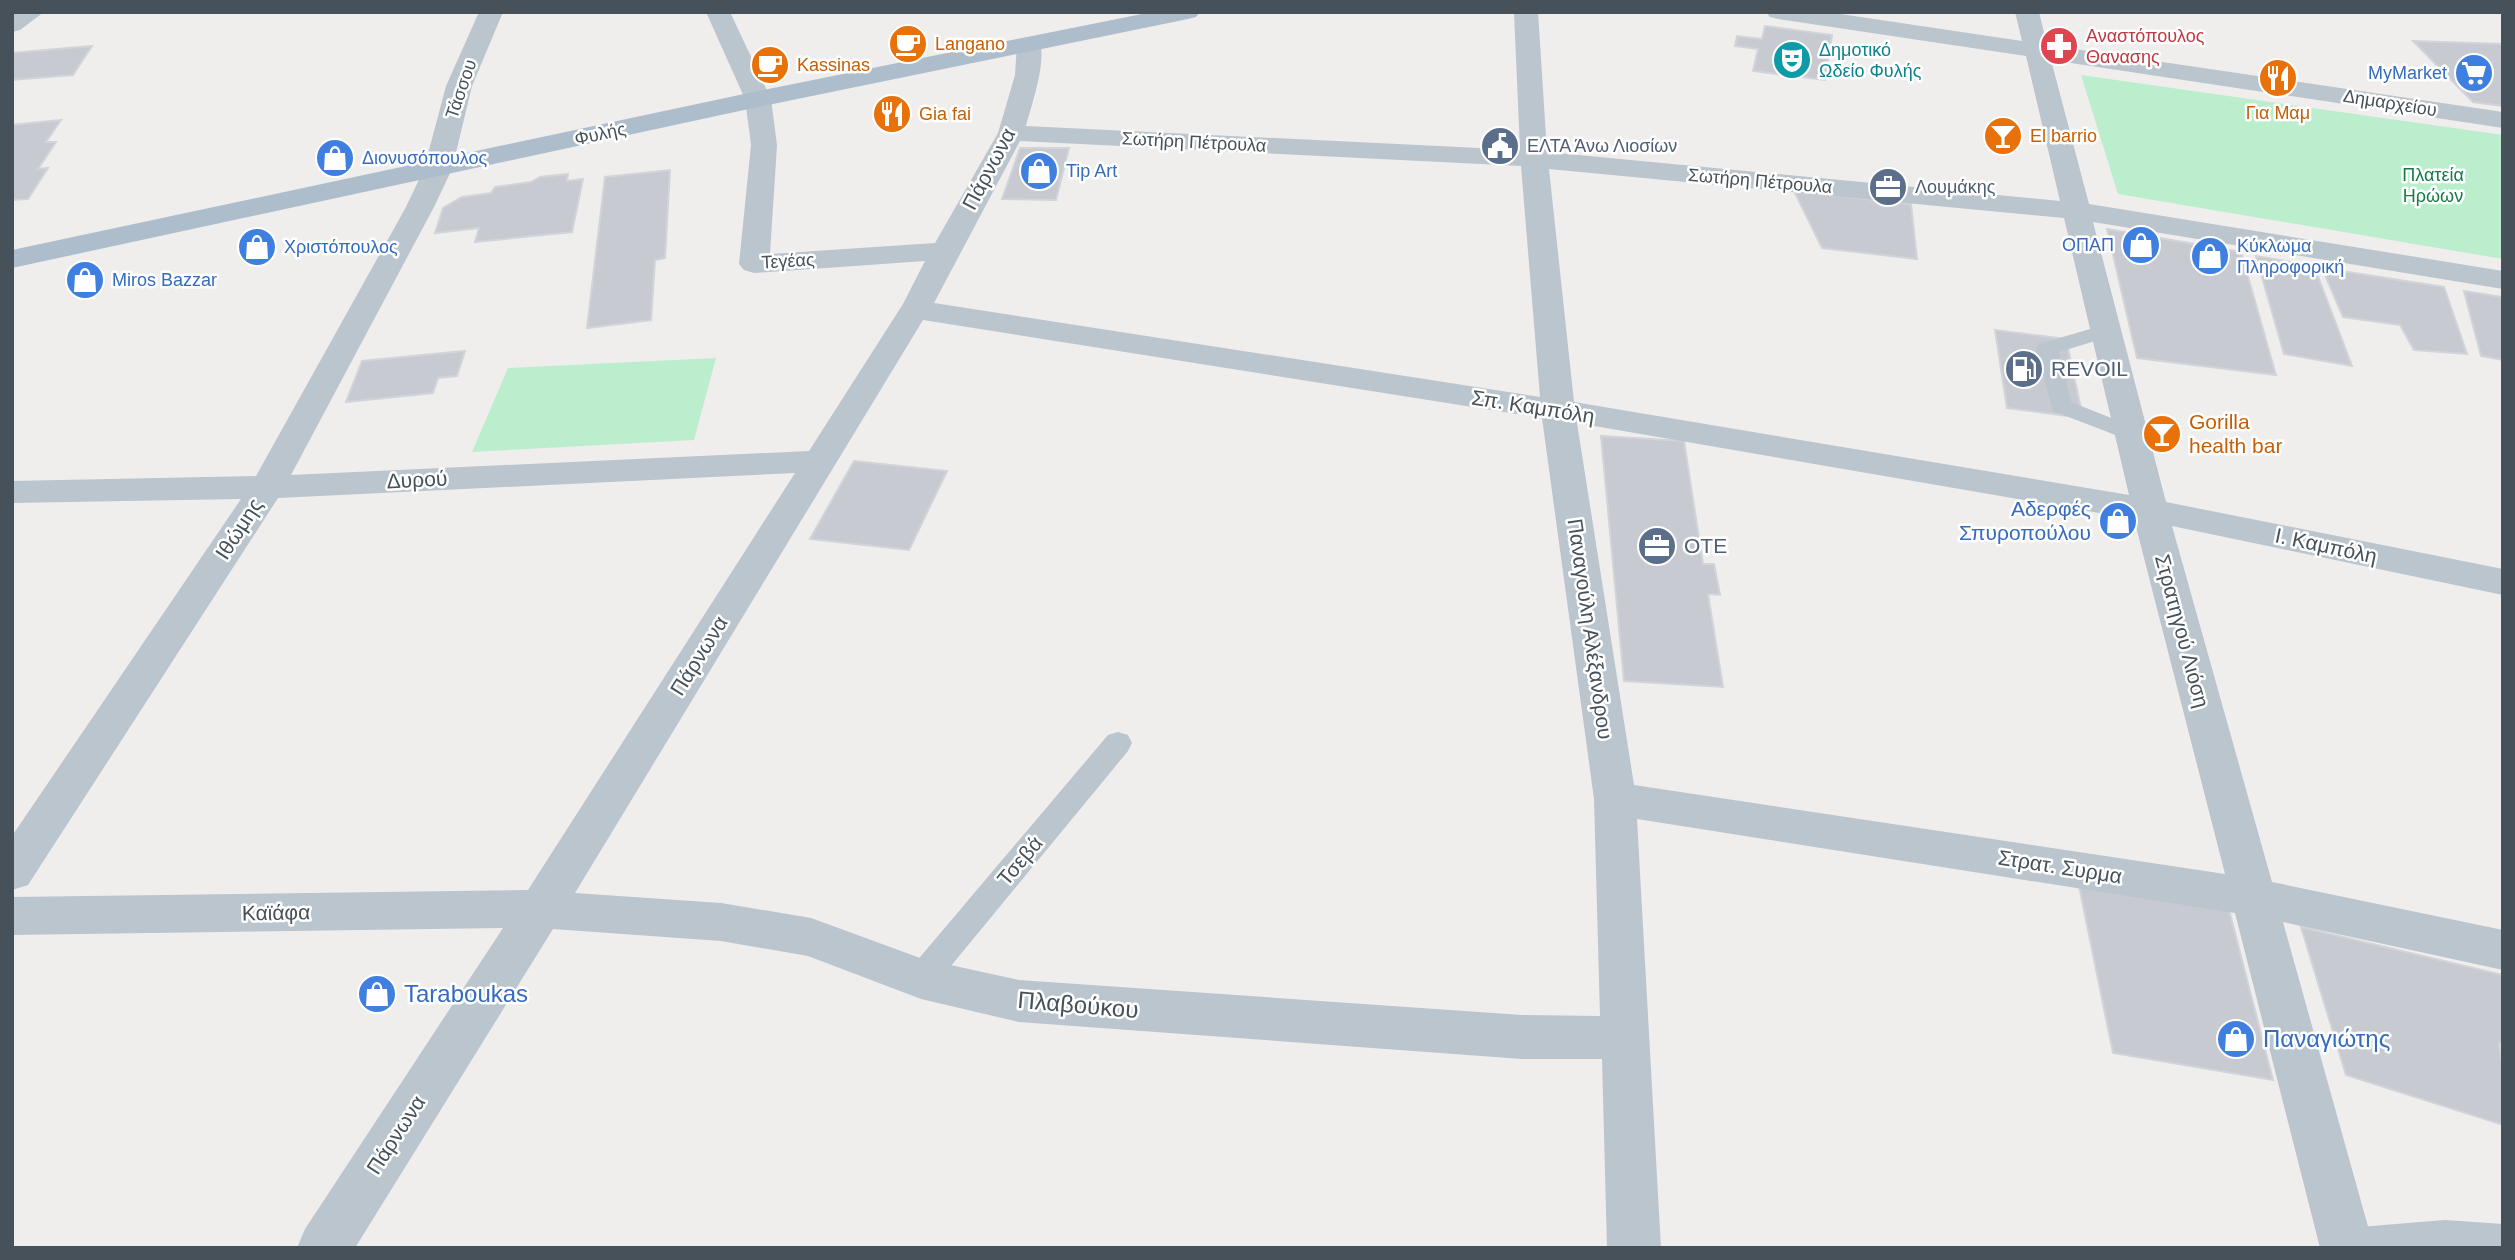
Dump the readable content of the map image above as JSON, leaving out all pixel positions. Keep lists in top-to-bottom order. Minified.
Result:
{"streets":{"main road":["Φυλής"],"street":["Τάσσου","Δημαρχείου","Σωτήρη Πέτρουλα","Πάρνωνα","Τεγέας","Σπ. Καμπόλη","Δυρού","Ιθώμης","Ι. Καμπόλη","Παναγούλη Αλέξανδρου","Στρατηγού Λιόση","Στρατ. Συρμα","Καϊάφα","Πλαβούκου"],"lane":["Τσεβά"]},"crossings":[["Τάσσου","Φυλής"],["Τάσσου","Ιθώμης"],["Δημαρχείου","Στρατηγού Λιόση"],["Φυλής","Πάρνωνα"],["Φυλής","Τεγέας"],["Φυλής","Ιθώμης"],["Σωτήρη Πέτρουλα","Πάρνωνα"],["Σωτήρη Πέτρουλα","Παναγούλη Αλέξανδρου"],["Σωτήρη Πέτρουλα","Στρατηγού Λιόση"],["Πάρνωνα","Τεγέας"],["Πάρνωνα","Σπ. Καμπόλη"],["Πάρνωνα","Δυρού"],["Πάρνωνα","Καϊάφα"],["Πάρνωνα","Πλαβούκου"],["Σπ. Καμπόλη","Ι. Καμπόλη"],["Σπ. Καμπόλη","Παναγούλη Αλέξανδρου"],["Σπ. Καμπόλη","Στρατηγού Λιόση"],["Δυρού","Ιθώμης"],["Ι. Καμπόλη","Στρατηγού Λιόση"],["Παναγούλη Αλέξανδρου","Στρατ. Συρμα"],["Παναγούλη Αλέξανδρου","Πλαβούκου"],["Στρατηγού Λιόση","Στρατ. Συρμα"],["Τσεβά","Πλαβούκου"],["Καϊάφα","Πλαβούκου"]],"parks":["Πλατεία Ηρώων"],"places":{"cafe":["Langano","Kassinas"],"pharmacy":["Αναστόπουλος Θανασης"],"theatre":["Δημοτικό Ωδείο Φυλής"],"supermarket":["MyMarket"],"restaurant":["Για Μαμ","Gia fai"],"bar":["El barrio","Gorilla health bar"],"public building":["ΕΛΤΑ Άνω Λιοσίων"],"shop":["Διονυσόπουλος","Tip Art","ΟΠΑΠ","Χριστόπουλος","Κύκλωμα Πληροφορική","Miros Bazzar","Αδερφές Σπυροπούλου","Taraboukas","Παναγιώτης"],"office":["Λουμάκης","ΟΤΕ"],"fuel station":["REVOIL"]}}
